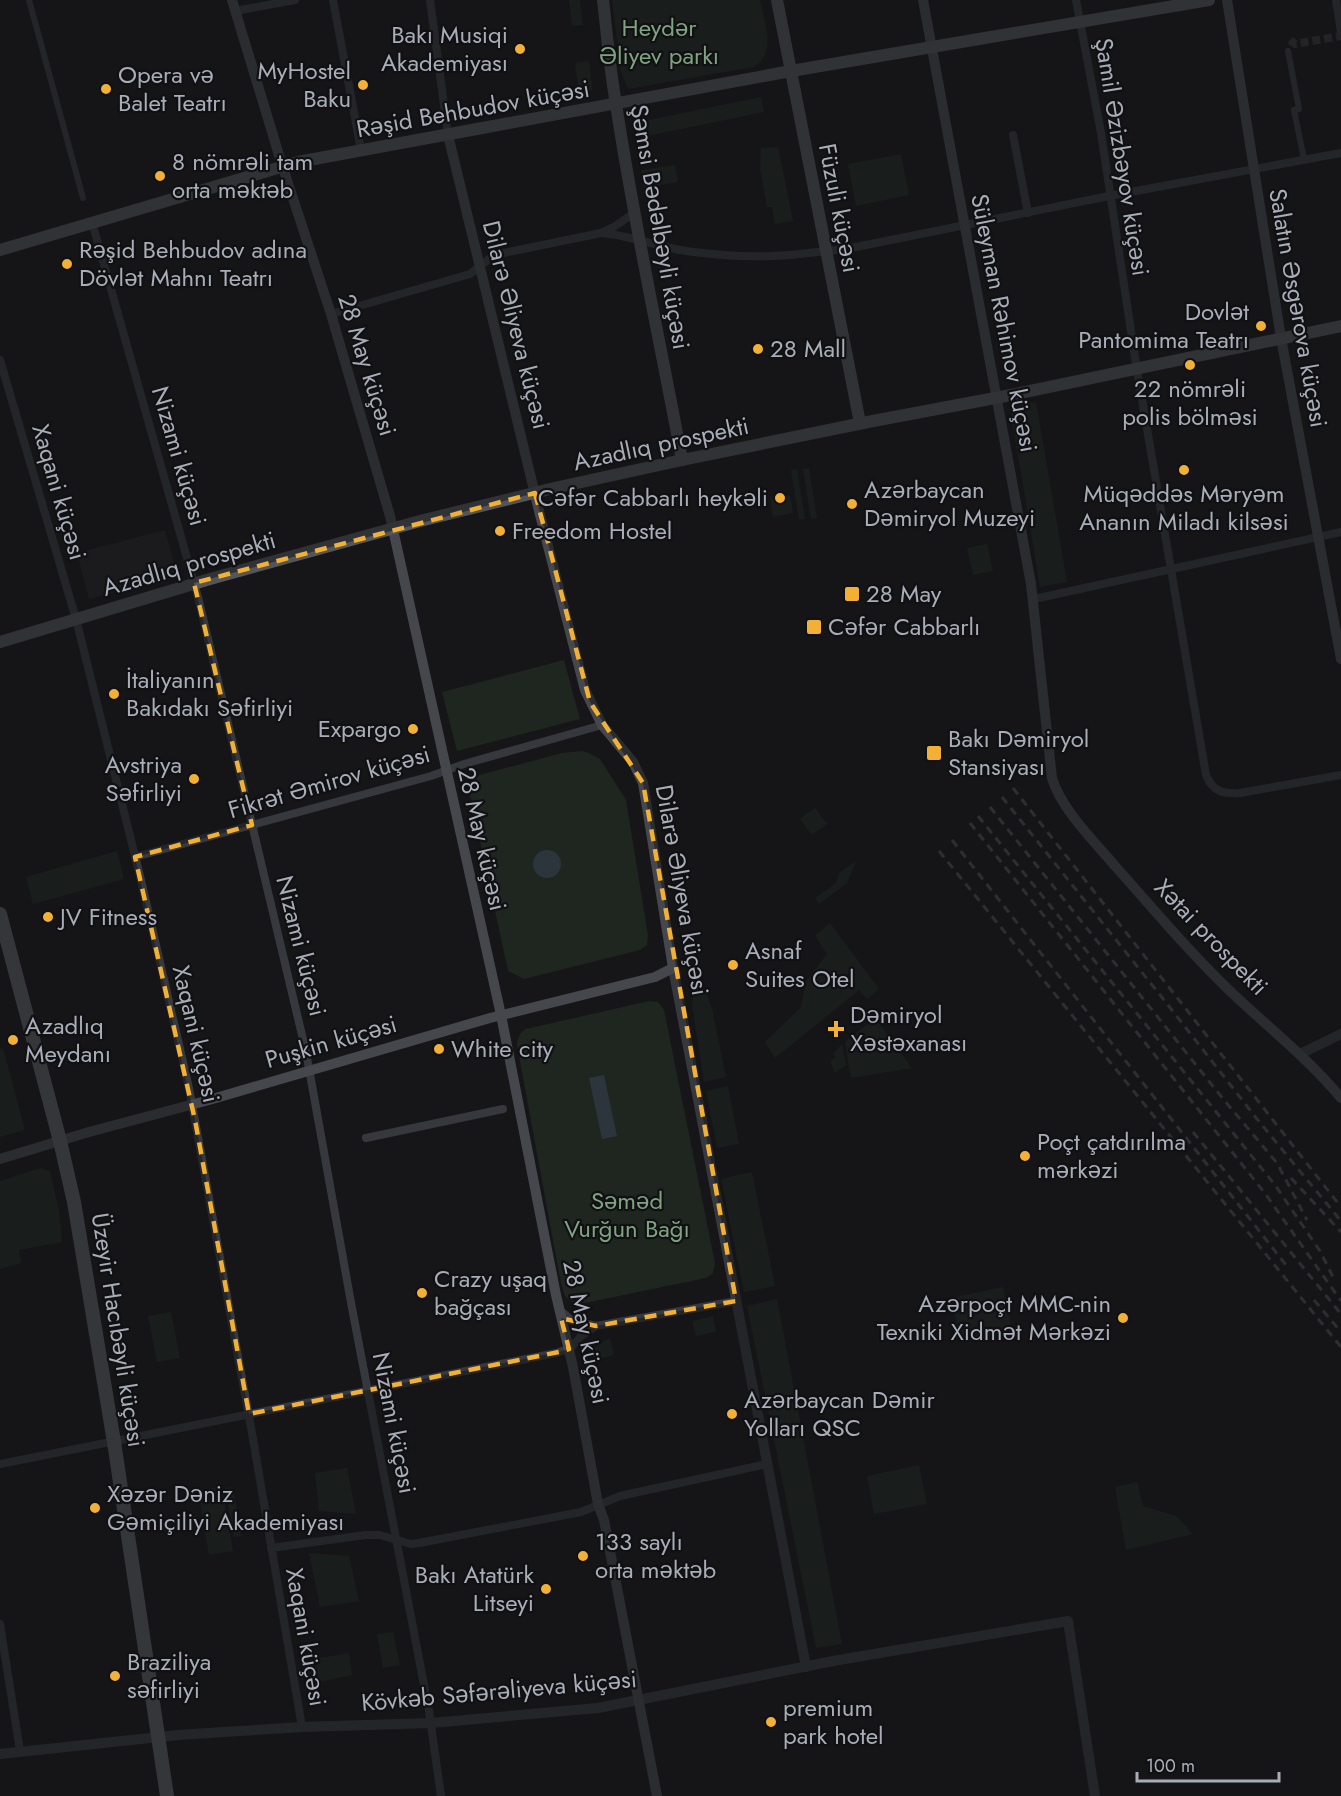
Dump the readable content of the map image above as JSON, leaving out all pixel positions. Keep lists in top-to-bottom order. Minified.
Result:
{"streets":{"highway":["Üzeyir Hacıbəyli küçəsi"],"main road":["Rəşid Behbudov küçəsi","Füzuli küçəsi","Şəmsi Bədəlbəyli küçəsi","Salatın Əsgərova küçəsi","Süleyman Rəhimov küçəsi","Dilarə Əliyeva küçəsi","28 May küçəsi","Azadlıq prospekti","Xətai prospekti","Puşkin küçəsi"],"street":["Şamil Əzizbəyov küçəsi","Nizami küçəsi","Xaqani küçəsi","Fikrət Əmirov küçəsi","Kövkəb Səfərəliyeva küçəsi"]},"crossings":[["Rəşid Behbudov küçəsi","Şamil Əzizbəyov küçəsi"],["Rəşid Behbudov küçəsi","Füzuli küçəsi"],["Rəşid Behbudov küçəsi","Şəmsi Bədəlbəyli küçəsi"],["Rəşid Behbudov küçəsi","Süleyman Rəhimov küçəsi"],["Rəşid Behbudov küçəsi","Dilarə Əliyeva küçəsi"],["Rəşid Behbudov küçəsi","28 May küçəsi"],["Rəşid Behbudov küçəsi","Nizami küçəsi"],["Şamil Əzizbəyov küçəsi","Azadlıq prospekti"],["Füzuli küçəsi","Azadlıq prospekti"],["Şəmsi Bədəlbəyli küçəsi","Azadlıq prospekti"],["Salatın Əsgərova küçəsi","Azadlıq prospekti"],["Süleyman Rəhimov küçəsi","Azadlıq prospekti"],["Süleyman Rəhimov küçəsi","Xətai prospekti"],["Dilarə Əliyeva küçəsi","Azadlıq prospekti"],["Dilarə Əliyeva küçəsi","Fikrət Əmirov küçəsi"],["Dilarə Əliyeva küçəsi","Puşkin küçəsi"],["Dilarə Əliyeva küçəsi","Kövkəb Səfərəliyeva küçəsi"],["28 May küçəsi","Azadlıq prospekti"],["28 May küçəsi","Fikrət Əmirov küçəsi"],["28 May küçəsi","Puşkin küçəsi"],["28 May küçəsi","Kövkəb Səfərəliyeva küçəsi"],["Azadlıq prospekti","Nizami küçəsi"],["Azadlıq prospekti","Xaqani küçəsi"],["Nizami küçəsi","Fikrət Əmirov küçəsi"],["Nizami küçəsi","Puşkin küçəsi"],["Nizami küçəsi","Kövkəb Səfərəliyeva küçəsi"],["Xaqani küçəsi","Fikrət Əmirov küçəsi"],["Xaqani küçəsi","Puşkin küçəsi"],["Xaqani küçəsi","Kövkəb Səfərəliyeva küçəsi"],["Puşkin küçəsi","Üzeyir Hacıbəyli küçəsi"],["Üzeyir Hacıbəyli küçəsi","Kövkəb Səfərəliyeva küçəsi"]],"parks":["Heydər Əliyev parkı","Səməd Vurğun Bağı"],"places":{"other":["Bakı Musiqi Akademiyası","MyHostel Baku","Opera və Balet Teatrı","8 nömrəli tam orta məktəb","Rəşid Behbudov adına Dövlət Mahnı Teatrı","Dovlət Pantomima Teatrı","28 Mall","22 nömrəli polis bölməsi","Müqəddəs Məryəm Ananın Miladı kilsəsi","Cəfər Cabbarlı heykəli","Azərbaycan Dəmiryol Muzeyi","Freedom Hostel","İtaliyanın Bakıdakı Səfirliyi","Expargo","Avstriya Səfirliyi","JV Fitness","Asnaf Suites Otel","Azadlıq Meydanı","White city","Poçt çatdırılma mərkəzi","Crazy uşaq bağçası","Azərpoçt MMC-nin Texniki Xidmət Mərkəzi","Azərbaycan Dəmir Yolları QSC","Xəzər Dəniz Gəmiçiliyi Akademiyası","133 saylı orta məktəb","Bakı Atatürk Litseyi","Braziliya səfirliyi","premium park hotel"],"transit":["28 May","Cəfər Cabbarlı","Bakı Dəmiryol Stansiyası"],"health":["Dəmiryol Xəstəxanası"]},"scale_bar":"100 m"}
